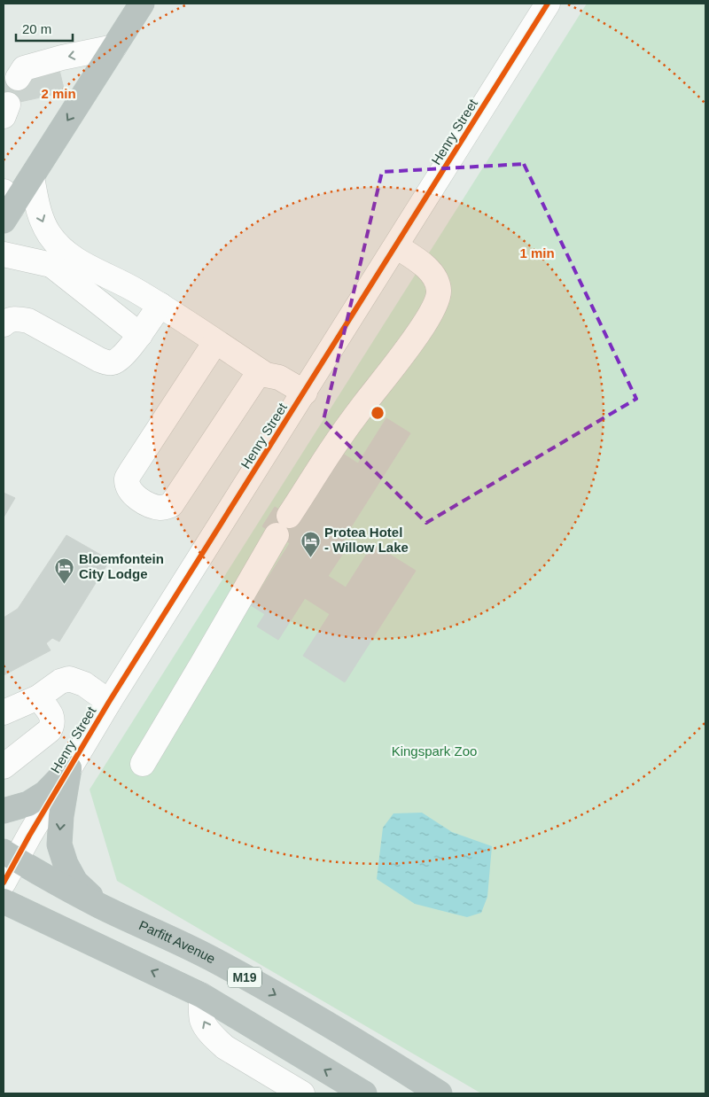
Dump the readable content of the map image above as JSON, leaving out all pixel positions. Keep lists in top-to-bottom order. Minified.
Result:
{"streets":{"highway":["Parfitt Avenue","M19"],"street":["Henry Street"]},"crossings":[["Henry Street","Parfitt Avenue"]],"parks":["Kingspark Zoo"],"places":{"hotel":["Protea Hotel - Willow Lake","Bloemfontein City Lodge"]},"scale_bar":"20 m","rings":["2 min","1 min"]}
